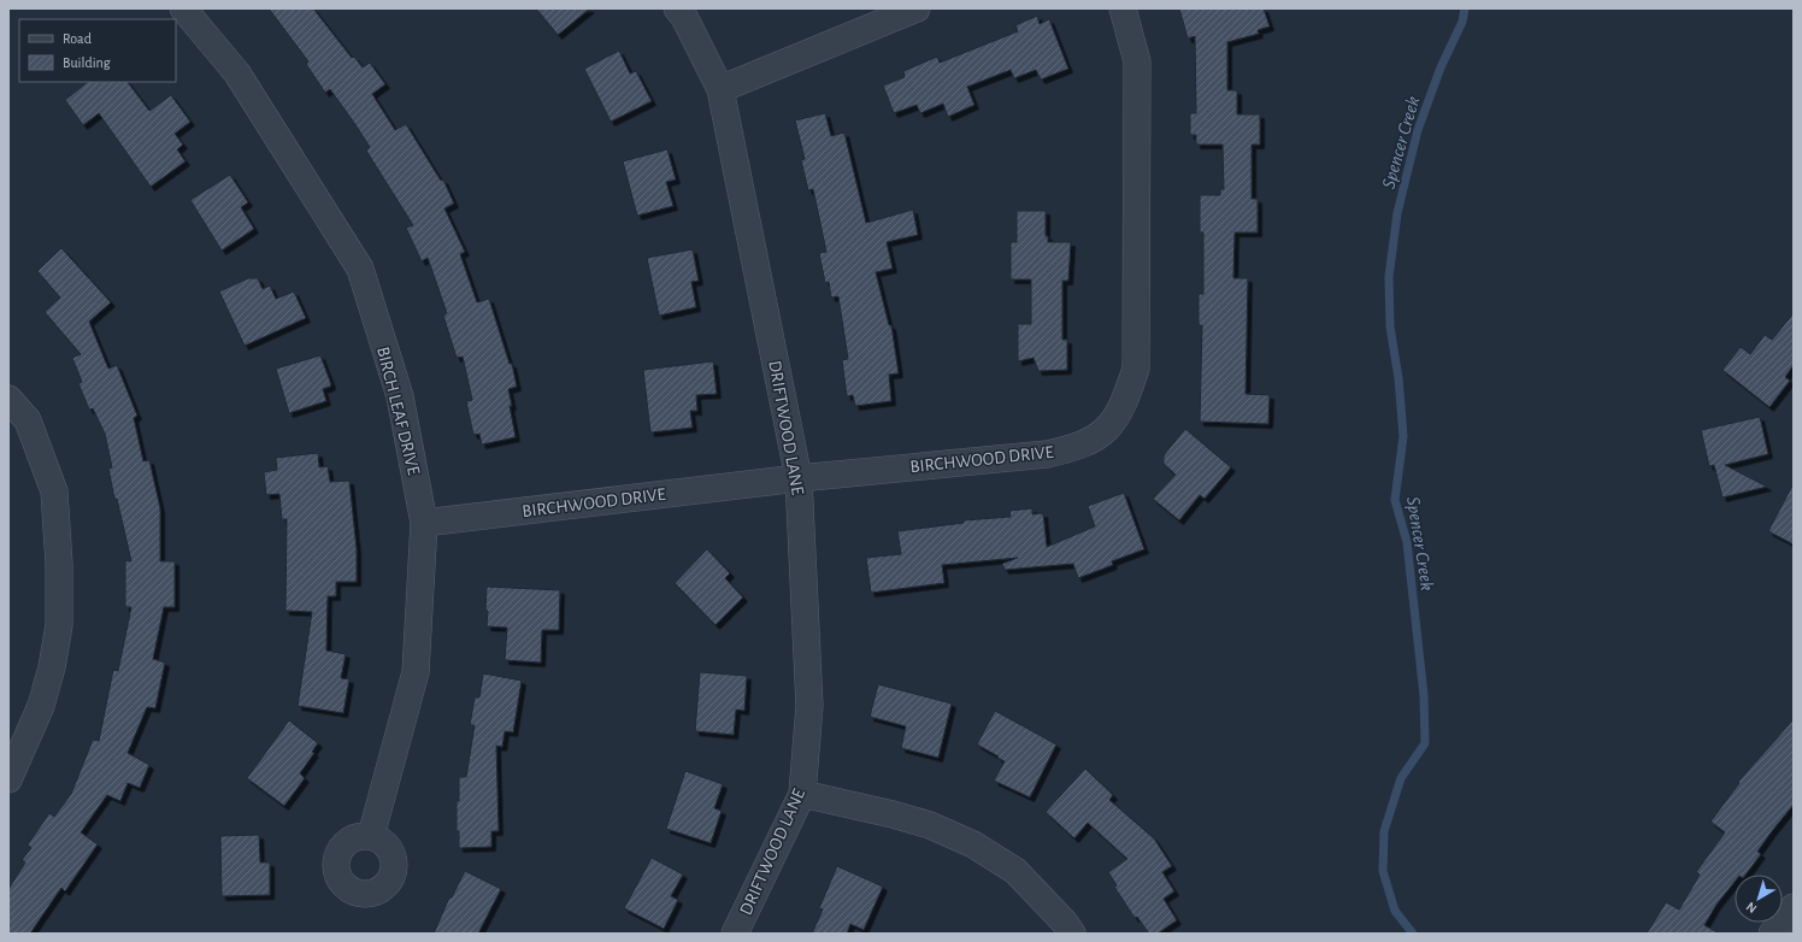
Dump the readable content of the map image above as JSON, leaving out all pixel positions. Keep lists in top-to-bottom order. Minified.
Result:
{"streets":{"street":["BIRCH LEAF DRIVE","DRIFTWOOD LANE","BIRCHWOOD DRIVE"]},"crossings":[["BIRCH LEAF DRIVE","BIRCHWOOD DRIVE"],["DRIFTWOOD LANE","BIRCHWOOD DRIVE"]],"water":["Spencer Creek"],"legend":["Road","Building"],"north":"bottom left"}
